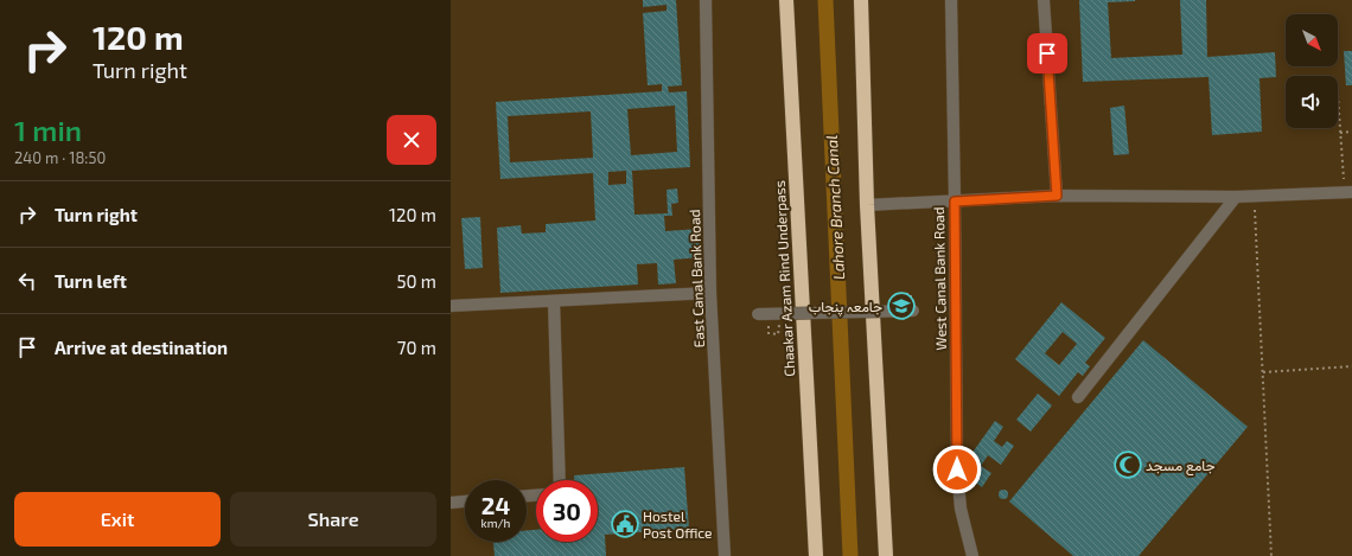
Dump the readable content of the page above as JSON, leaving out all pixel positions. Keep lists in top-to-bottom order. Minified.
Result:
{"streets":{"highway":["Chaakar Azam Rind Underpass"],"street":["East Canal Bank Road","West Canal Bank Road"]},"water":["Lahore Branch Canal"],"places":{"school or university":["جامعہ پنجاب"],"mosque":["جامع مسجد"],"public building":["Hostel Post Office"]},"north":"bottom right","page":{"turn":["120 m","Turn right"],"heading":["1 min","240 m · 18:50"],"list":[{"name":"Turn right","value":"120 m"},{"name":"Turn left","value":"50 m"},{"name":"Arrive at destination","value":"70 m"}],"speed":"24 km/h","limit":"30","buttons":["Exit","Share"]}}
